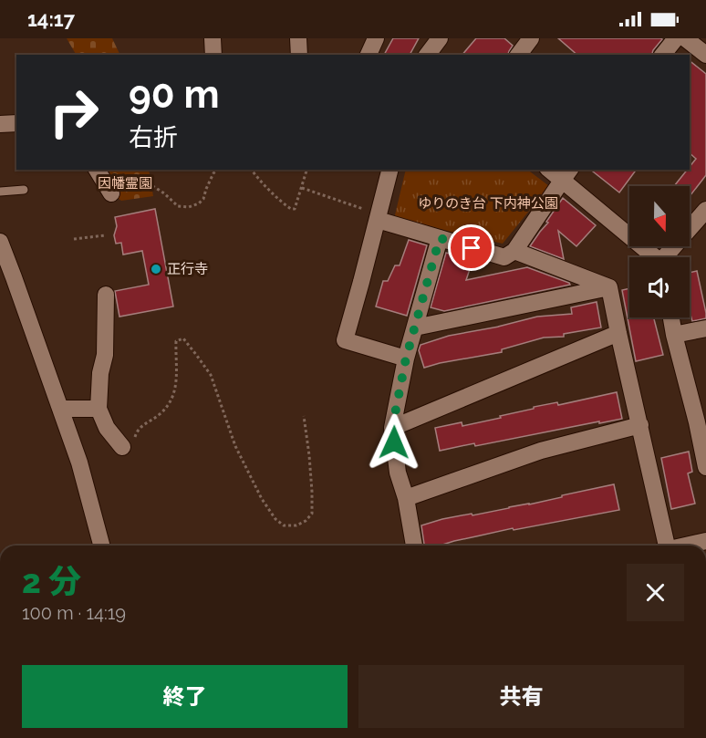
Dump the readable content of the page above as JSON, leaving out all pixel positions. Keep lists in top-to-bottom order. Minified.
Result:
{"parks":["因幡霊園","ゆりのき台 下内神公園"],"places":["正行寺"],"north":"bottom","page":{"status":"14:17","turn":["90 m","右折"],"heading":["2 分","100 m · 14:19"],"buttons":["終了","共有"]}}
